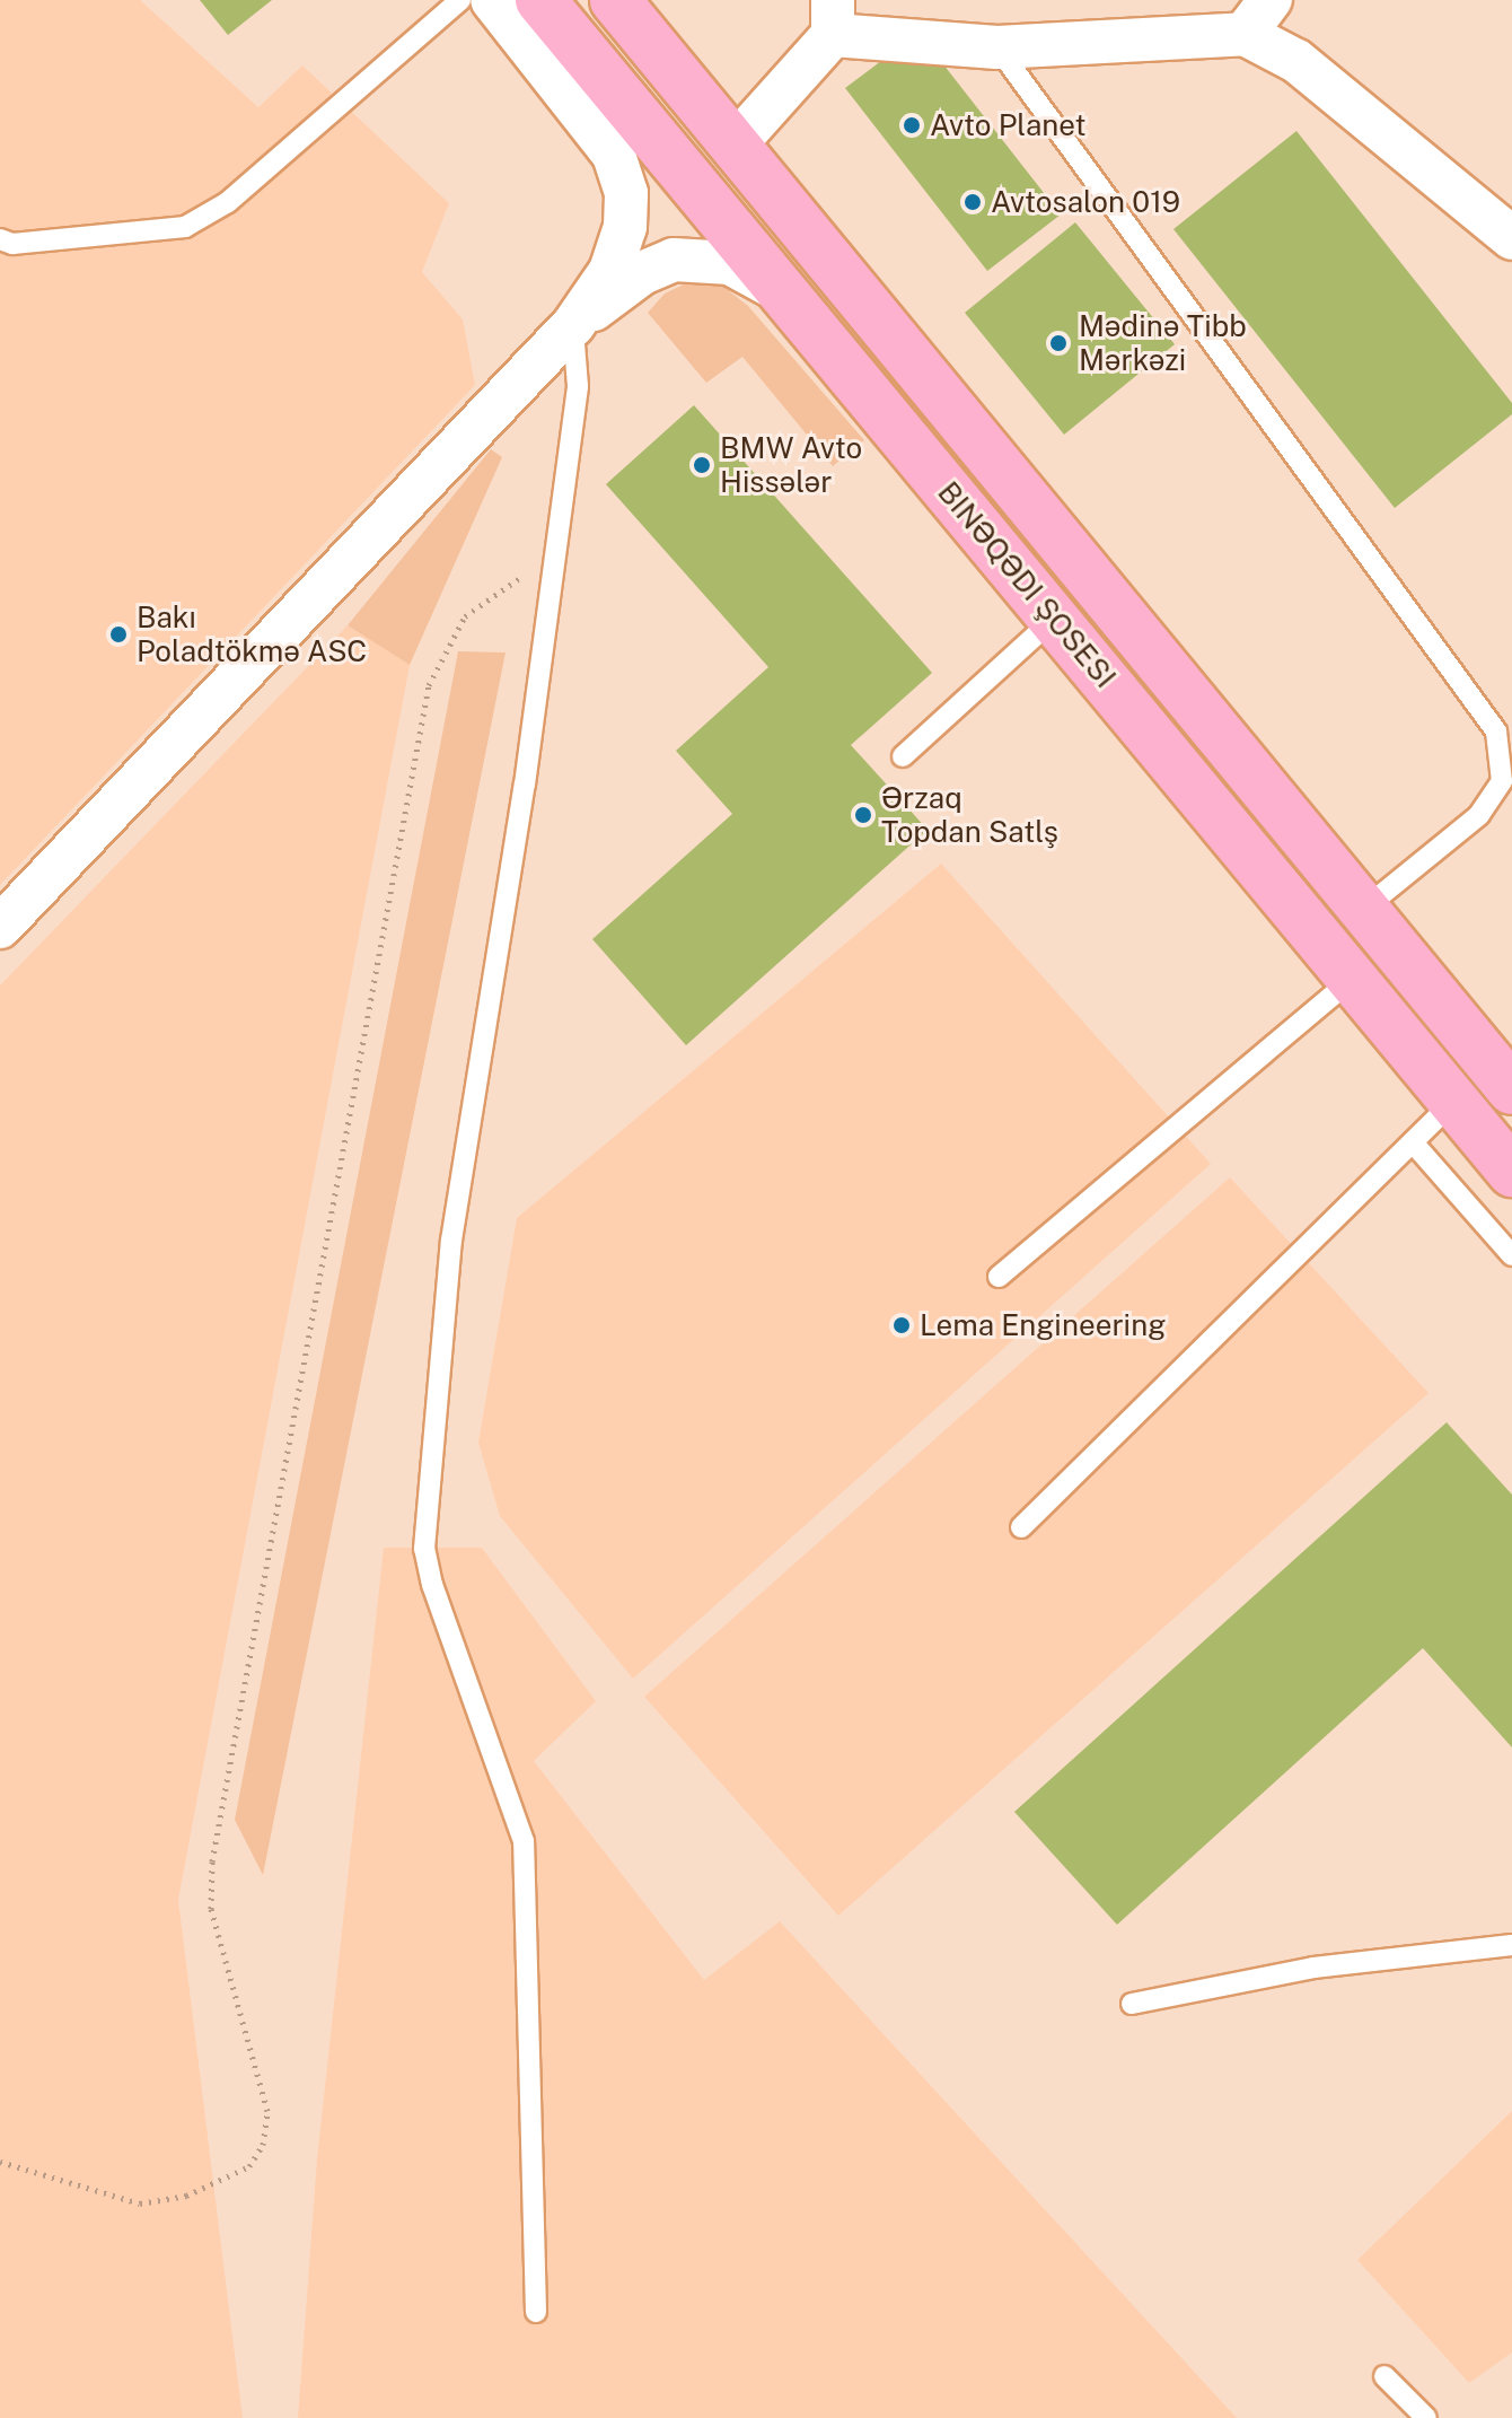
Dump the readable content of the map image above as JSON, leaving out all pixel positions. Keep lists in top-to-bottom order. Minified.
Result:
{"streets":{"main road":["BINƏQƏDI ŞOSESI"]},"places":["Avto Planet","Avtosalon 019","Mədinə Tibb Mərkəzi","BMW Avto Hissələr","Bakı Poladtökmə ASC","Ərzaq Topdan Satlş","Lema Engineering"]}
